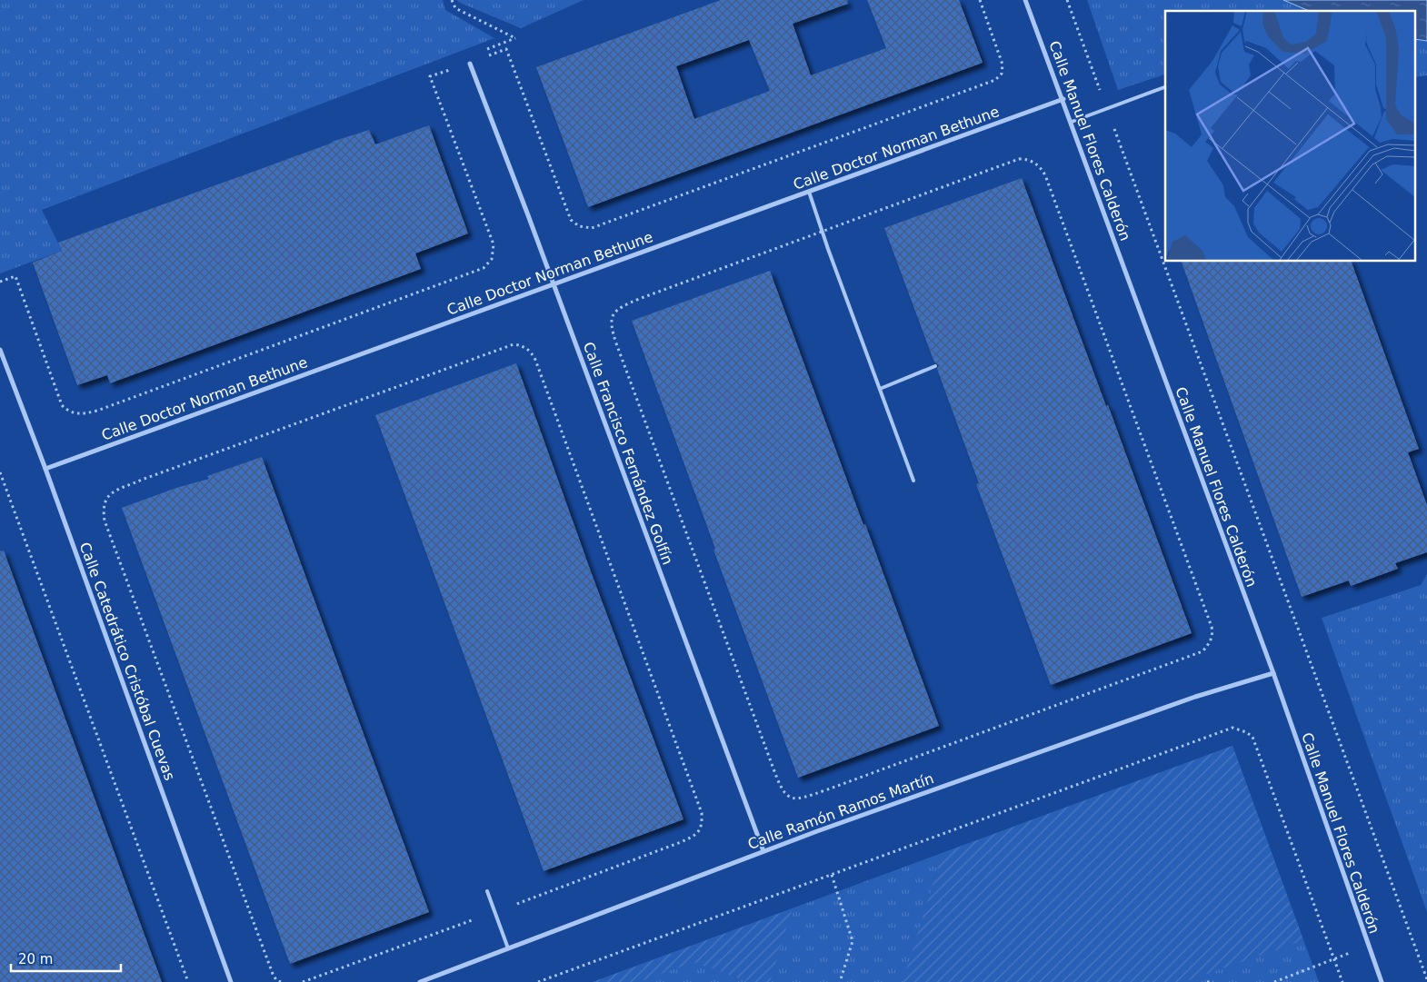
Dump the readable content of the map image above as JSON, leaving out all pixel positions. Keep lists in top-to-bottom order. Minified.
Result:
{"streets":{"street":["Calle Manuel Flores Calderón","Calle Doctor Norman Bethune","Calle Francisco Fernández Golfín","Calle Catedrático Cristóbal Cuevas","Calle Ramón Ramos Martín"]},"crossings":[["Calle Manuel Flores Calderón","Calle Doctor Norman Bethune"],["Calle Manuel Flores Calderón","Calle Ramón Ramos Martín"],["Calle Doctor Norman Bethune","Calle Francisco Fernández Golfín"],["Calle Doctor Norman Bethune","Calle Catedrático Cristóbal Cuevas"],["Calle Francisco Fernández Golfín","Calle Ramón Ramos Martín"]],"scale_bar":"20 m"}
